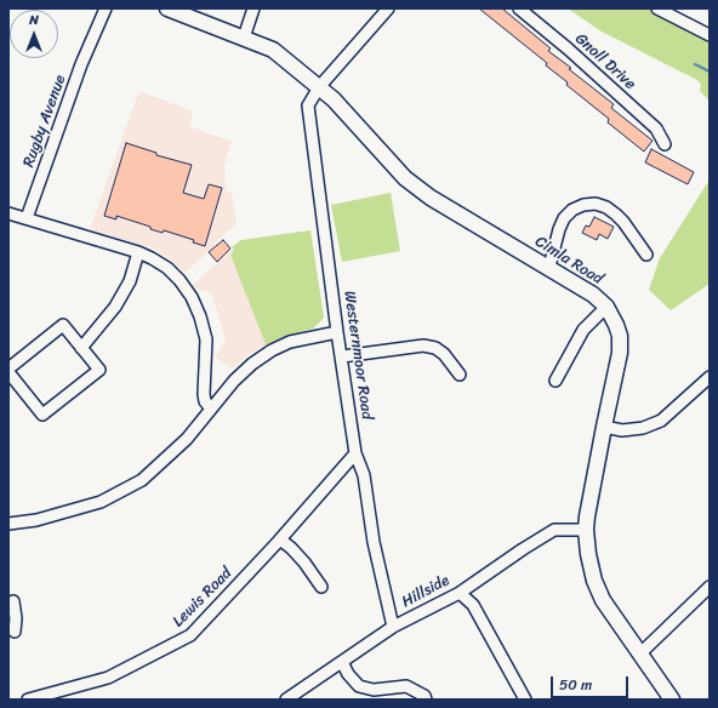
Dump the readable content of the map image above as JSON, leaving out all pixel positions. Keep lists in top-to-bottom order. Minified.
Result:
{"streets":{"main road":["Cimla Road"],"street":["Gnoll Drive","Rugby Avenue","Westernmoor Road","Hillside","Lewis Road"]},"crossings":[["Cimla Road","Westernmoor Road"],["Cimla Road","Hillside"],["Westernmoor Road","Hillside"],["Westernmoor Road","Lewis Road"]],"scale_bar":"50 m","north":"top"}
